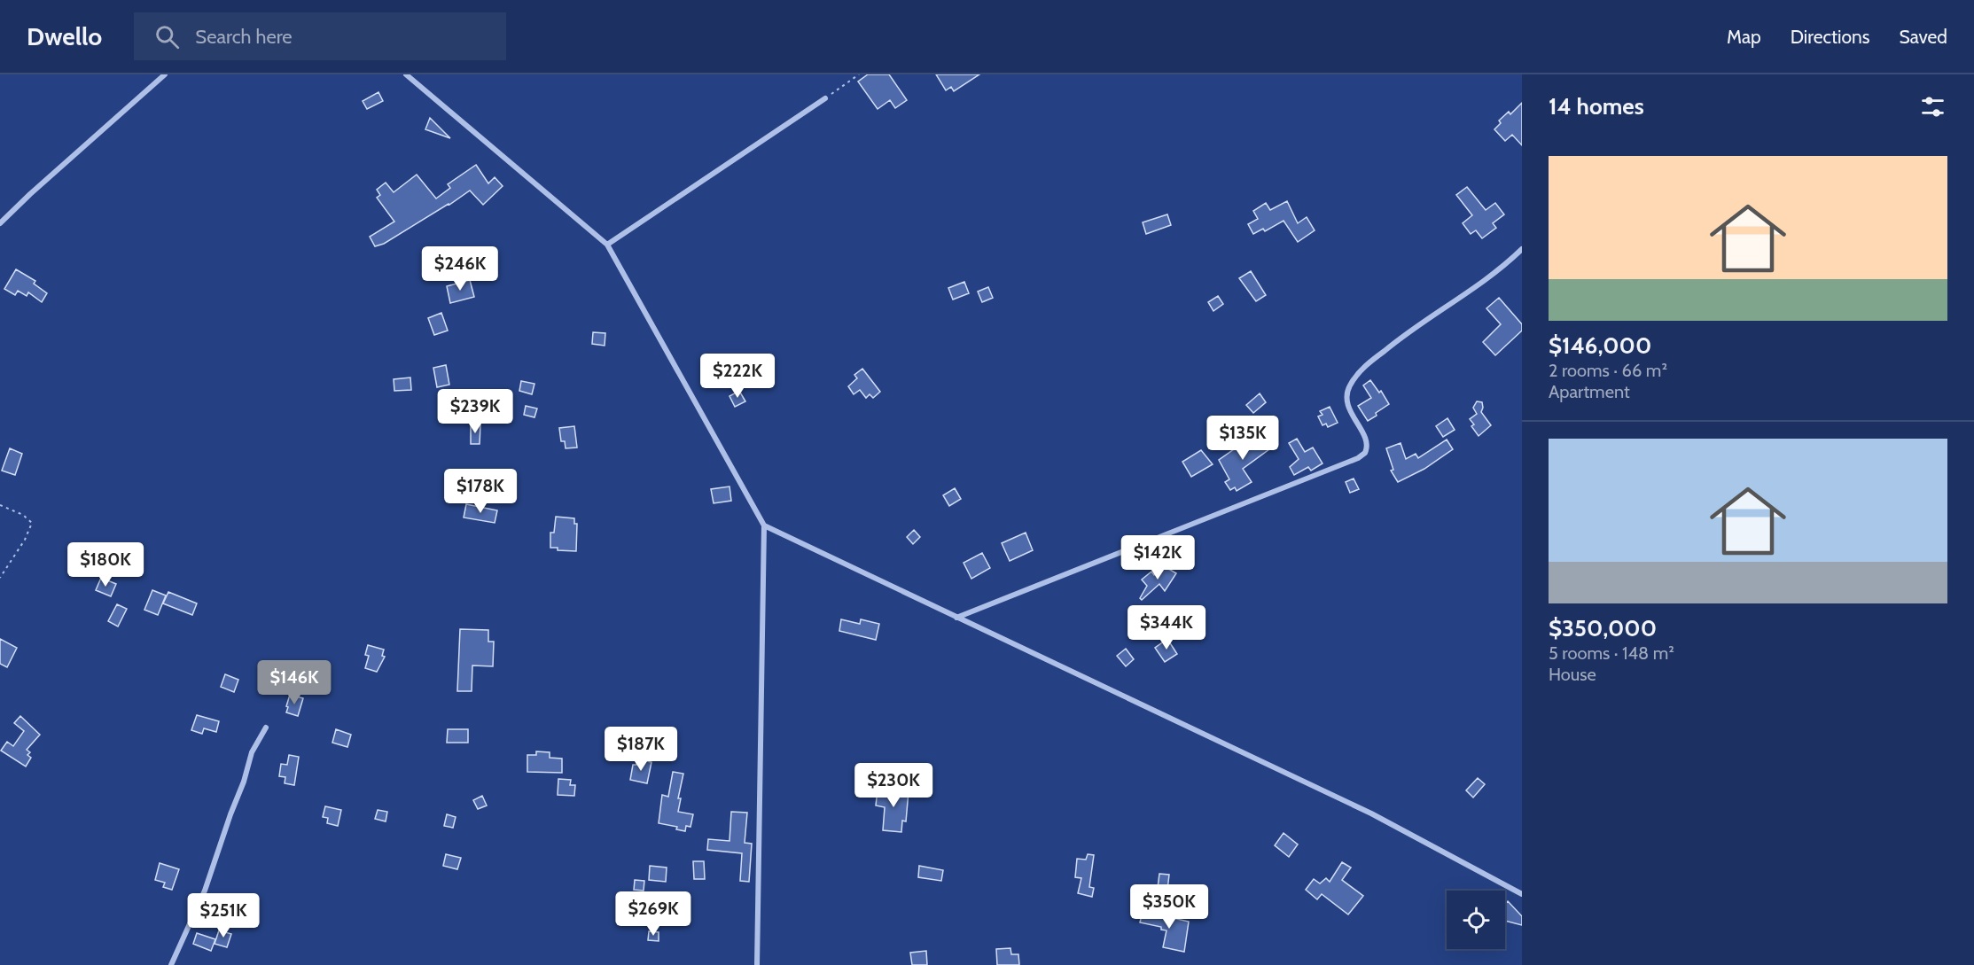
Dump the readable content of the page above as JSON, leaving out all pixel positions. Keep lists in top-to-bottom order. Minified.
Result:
{"page":{"header":"Dwello","search":"Search here","nav":["Map","Directions","Saved"],"heading":"14 homes","list":[{"name":"$146,000","note":"2 rooms · 66 m² · Apartment"},{"name":"$350,000","note":"5 rooms · 148 m² · House"}],"price":["$246K","$222K","$239K","$135K","$178K","$142K","$180K","$344K","$146K","$187K","$230K","$350K","$269K","$251K"]}}
